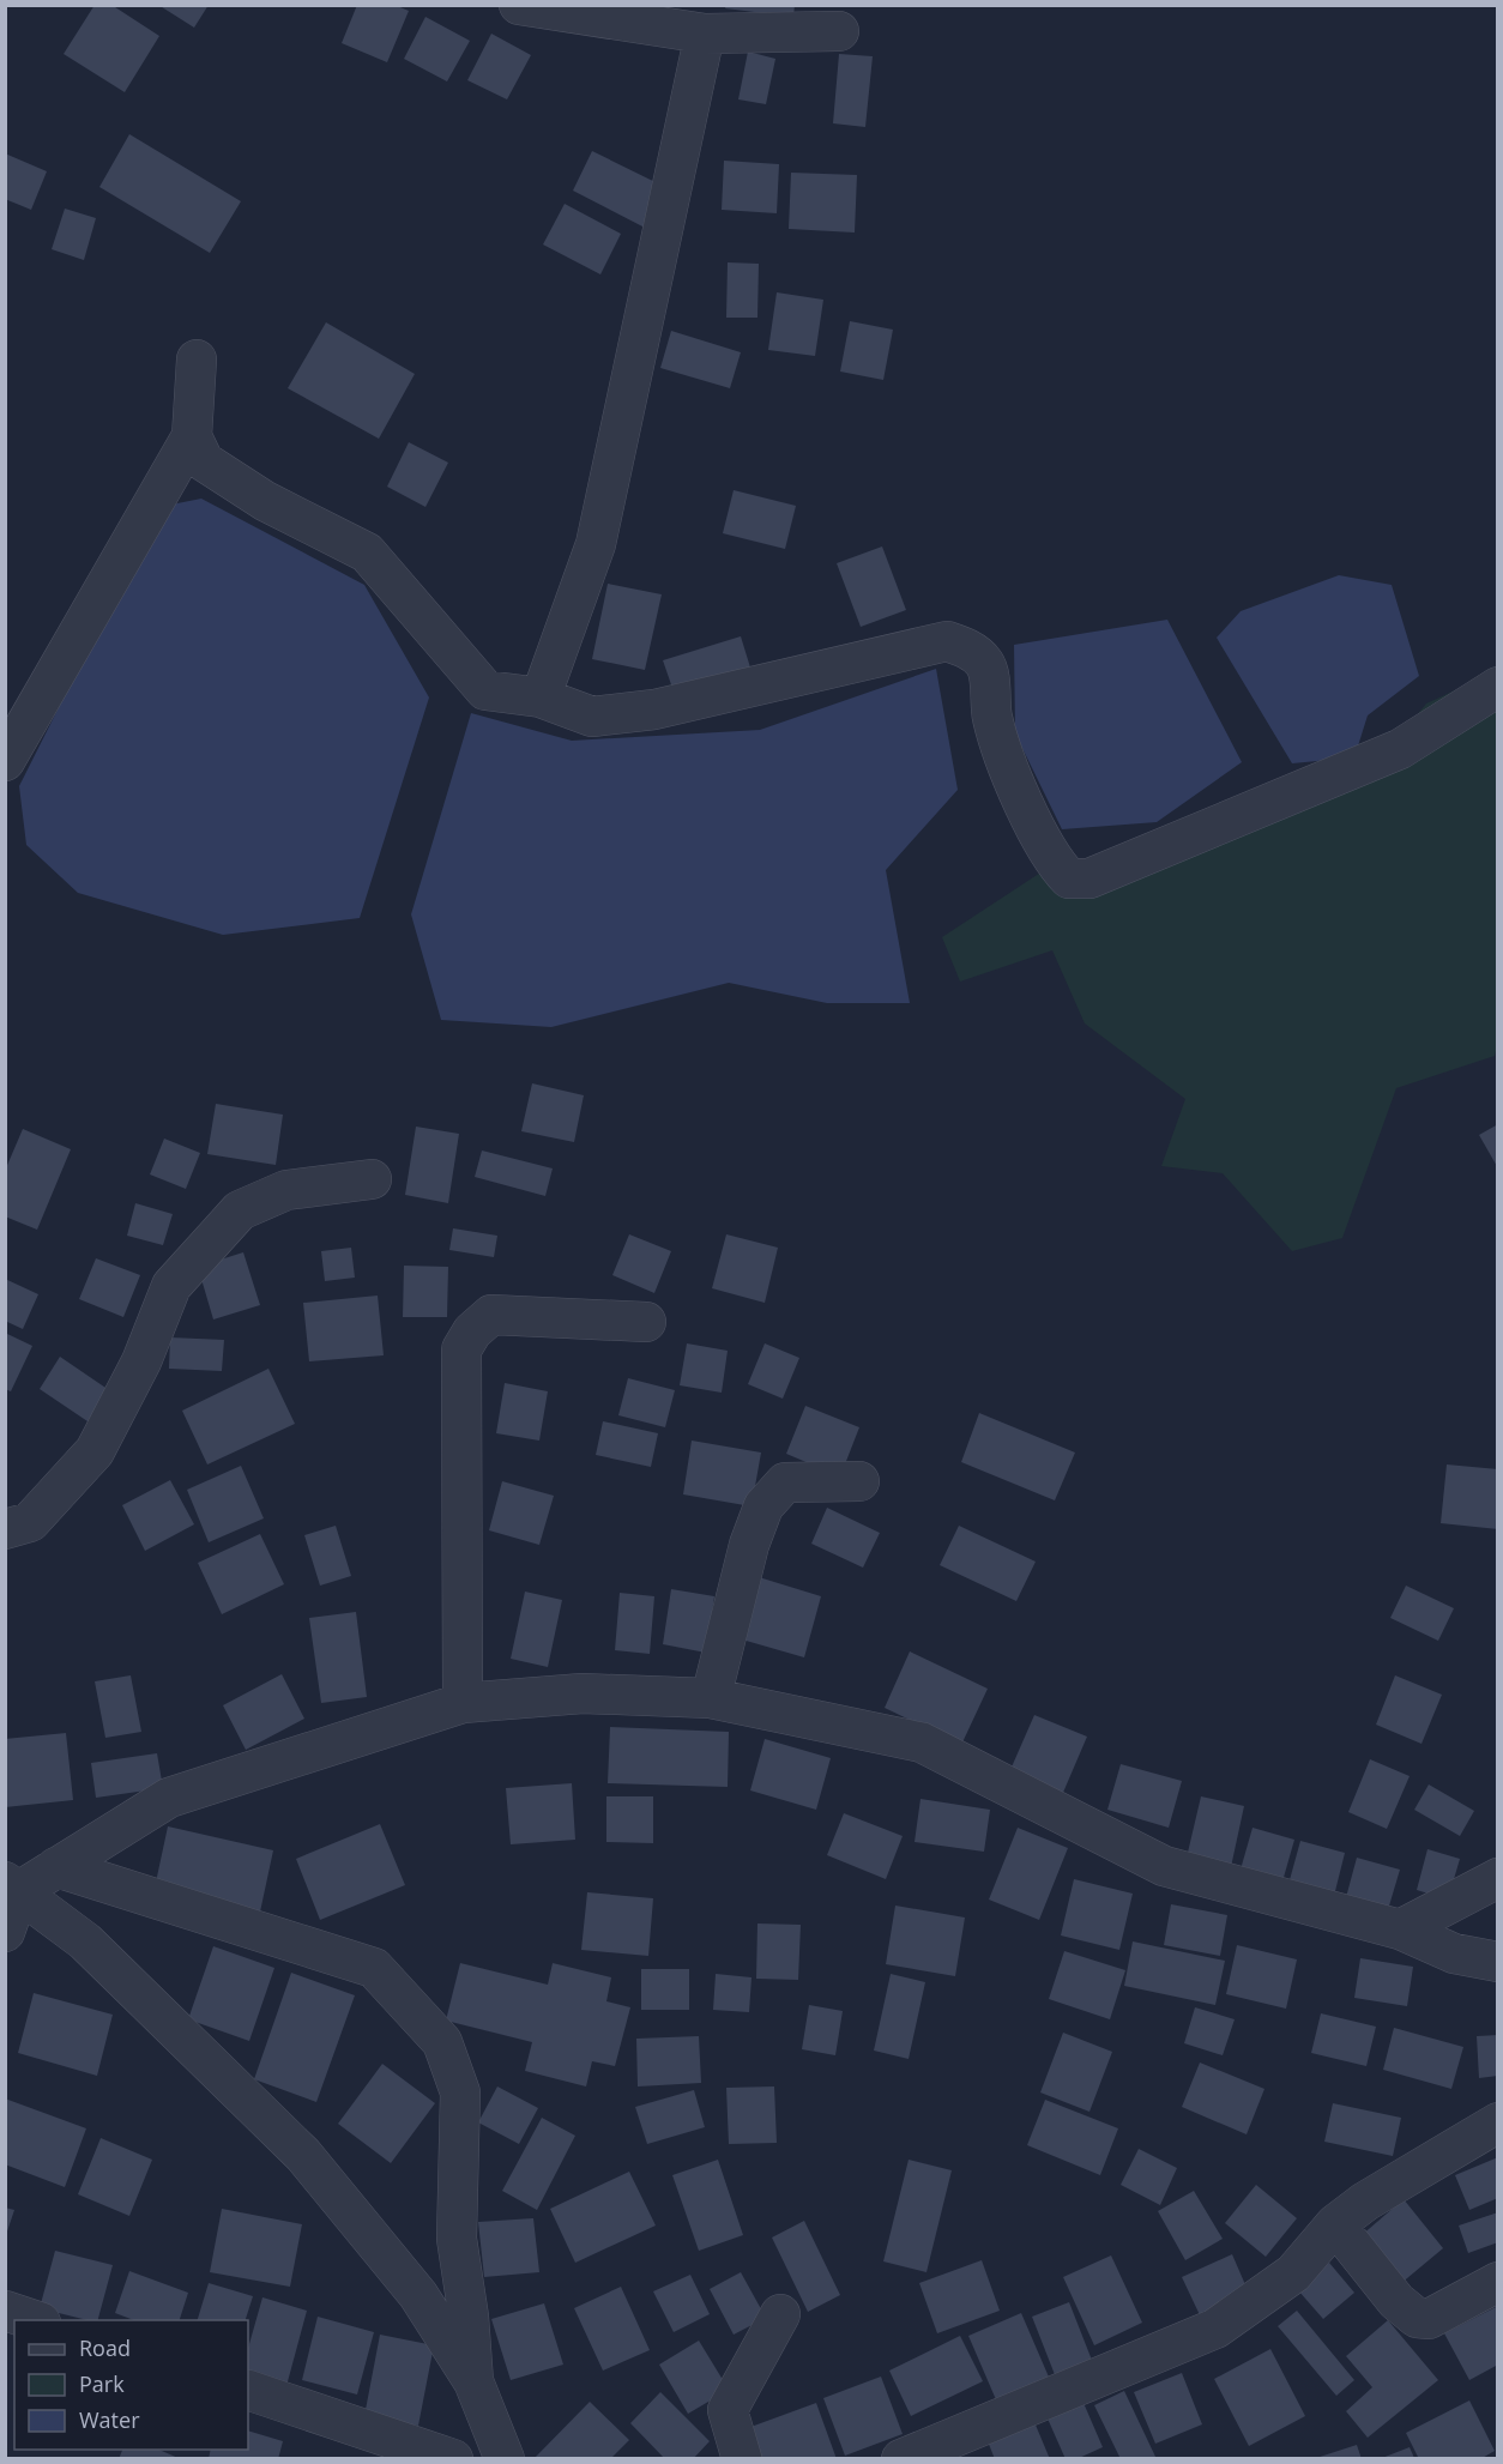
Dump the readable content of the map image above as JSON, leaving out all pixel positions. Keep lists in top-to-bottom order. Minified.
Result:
{"legend":["Road","Park","Water"]}
